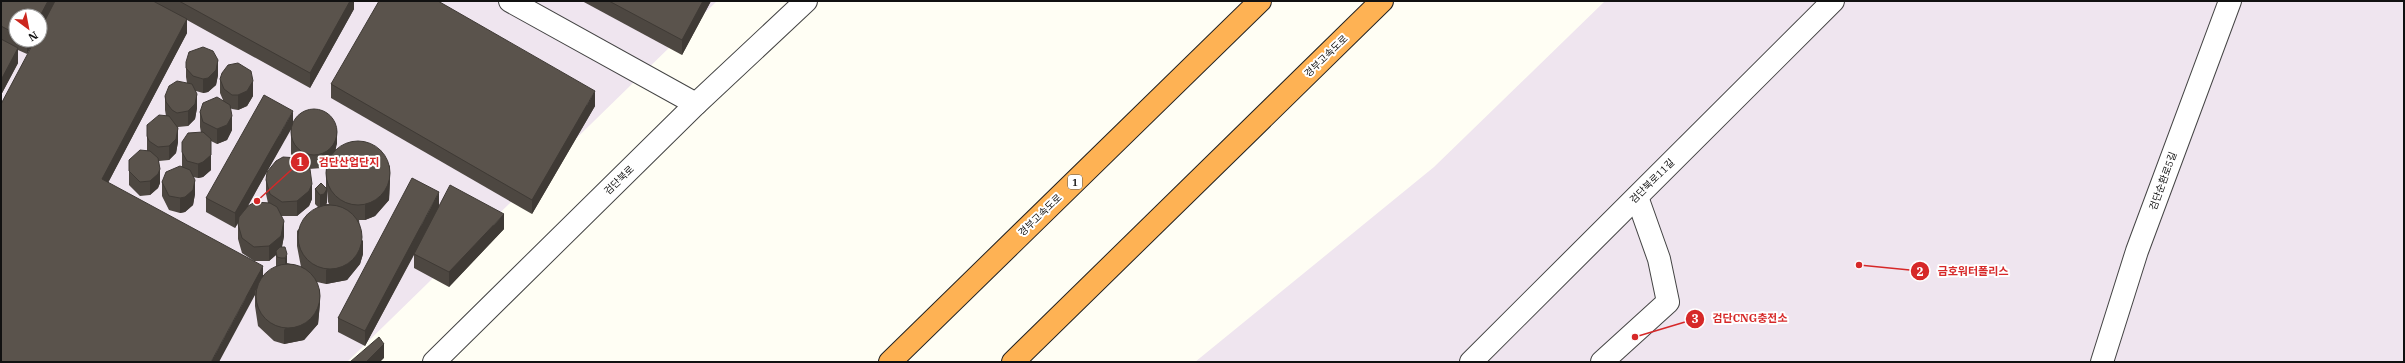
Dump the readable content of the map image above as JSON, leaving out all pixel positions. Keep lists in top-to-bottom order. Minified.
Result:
{"streets":{"highway":["경부고속도로","1"],"street":["검단북로","검단북로11길","검단순환로5길"]},"places":["검단산업단지","금호워터폴리스","검단CNG충전소"],"north":"bottom right"}
